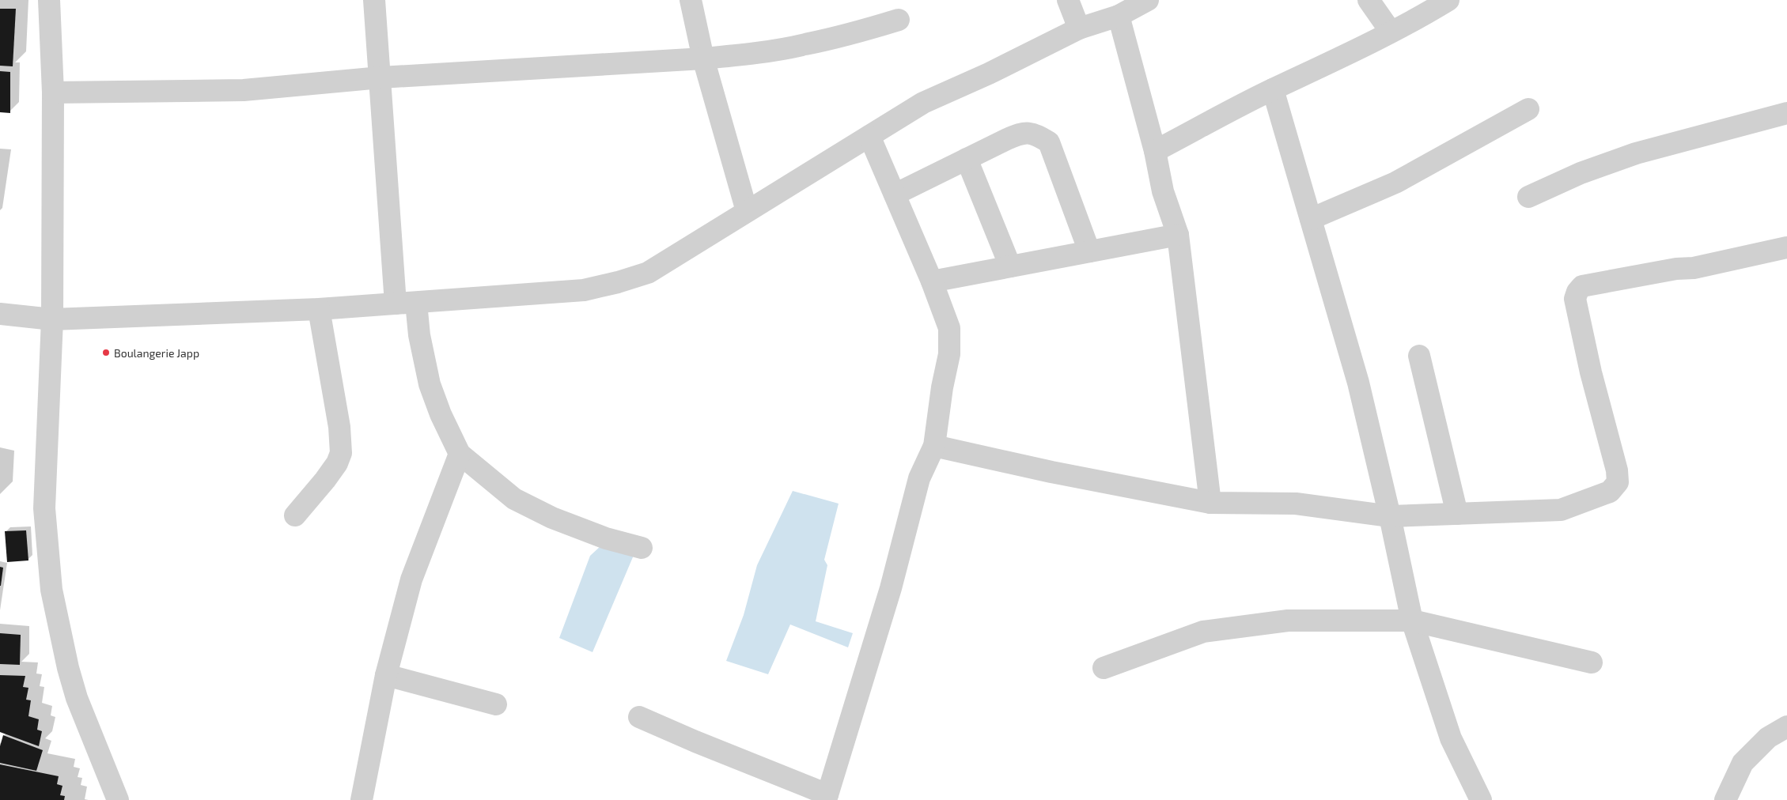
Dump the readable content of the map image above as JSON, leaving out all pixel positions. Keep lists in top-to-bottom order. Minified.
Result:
{"places":["Boulangerie Japp"]}
